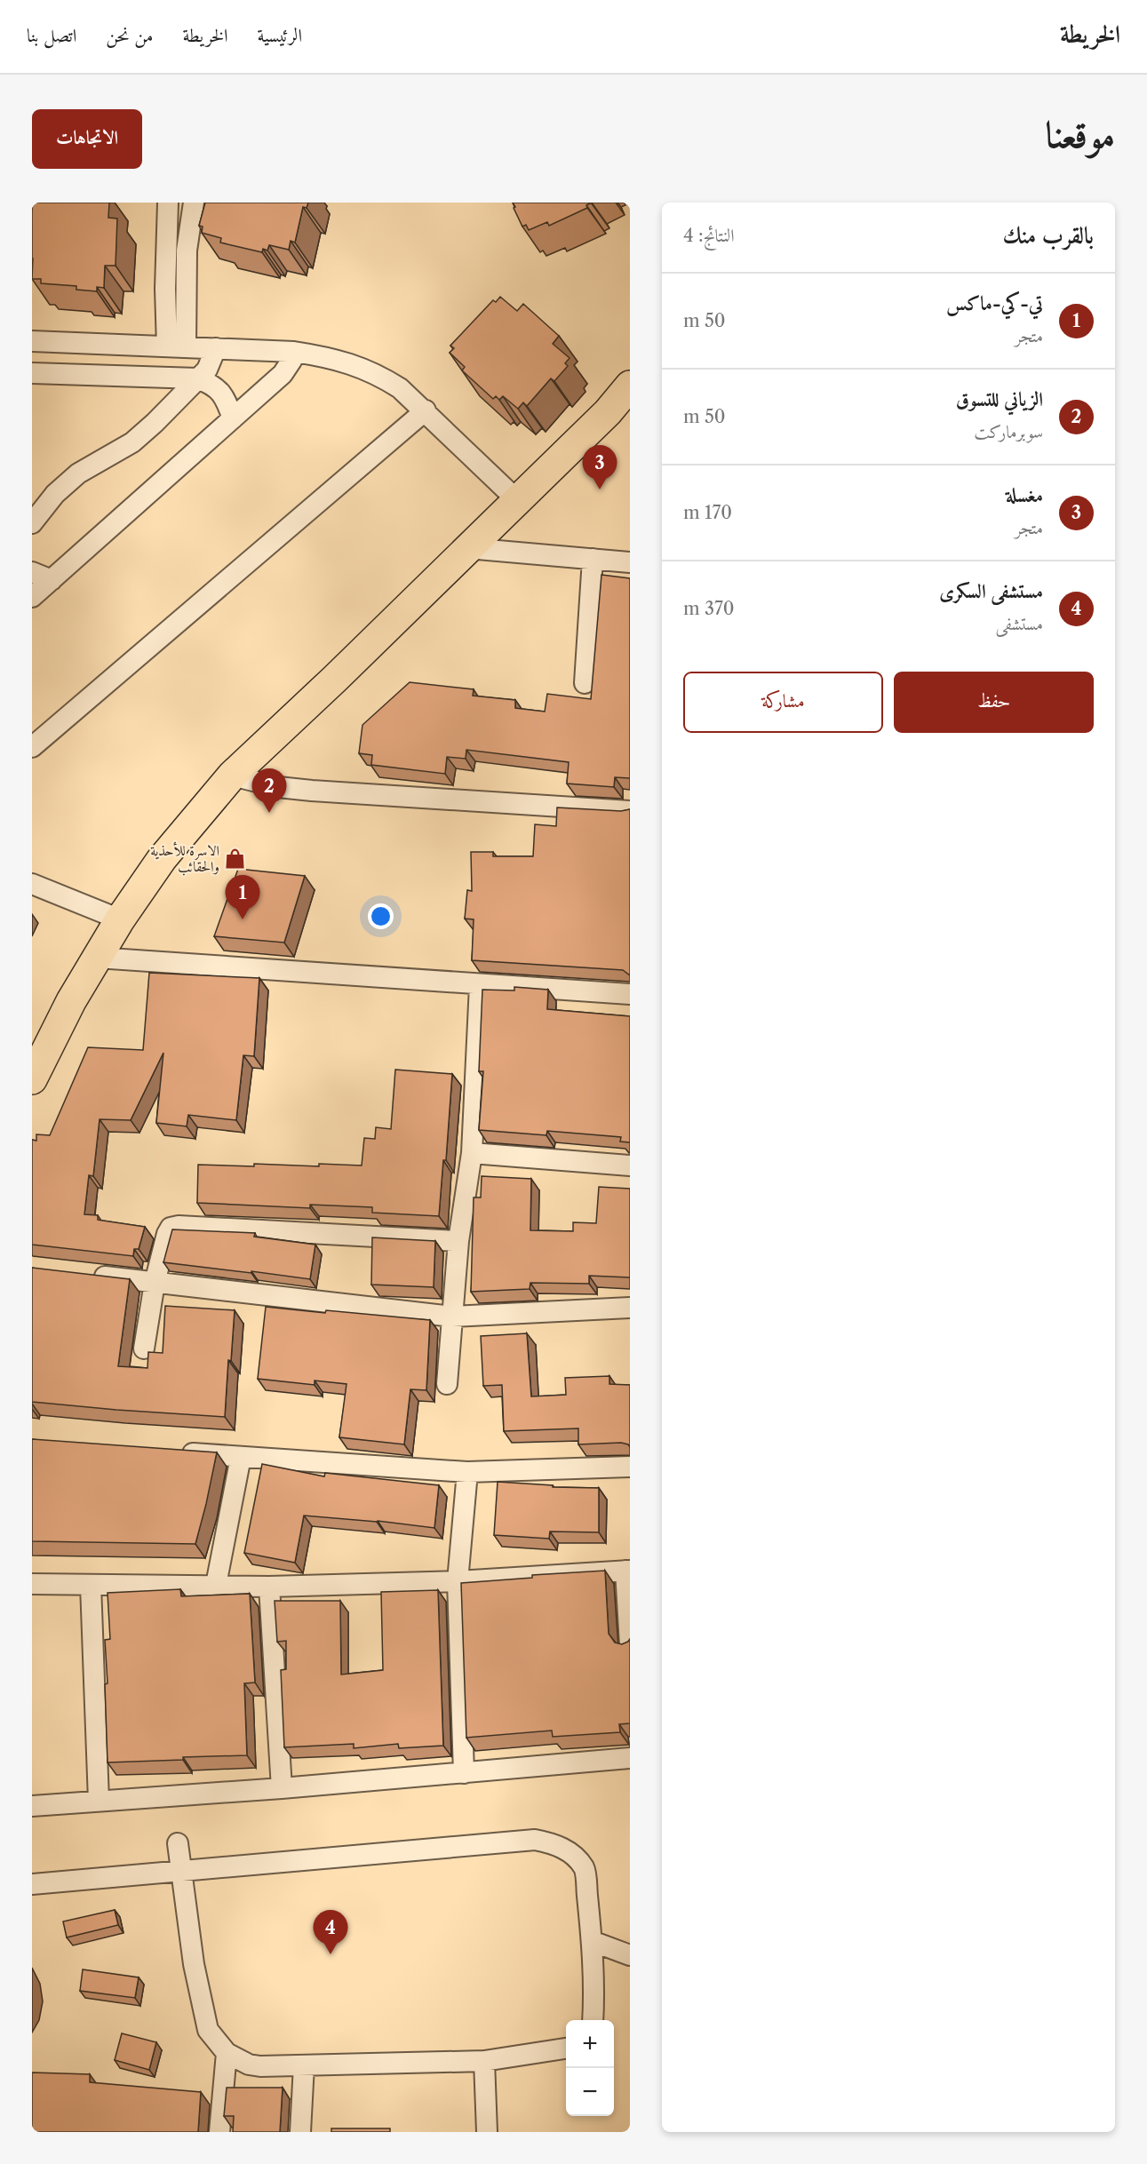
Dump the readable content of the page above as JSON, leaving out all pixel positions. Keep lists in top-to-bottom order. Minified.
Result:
{"places":{"shop":["الاسرة للأحذية والحقائب"]},"page":{"header":"الخريطة","nav":["الرئيسية","الخريطة","من نحن","اتصل بنا"],"title":"موقعنا","buttons":["الاتجاهات",["حفظ","مشاركة"]],"heading":["بالقرب منك","النتائج: 4"],"list":[{"mark":"1","name":"تي-كي-ماكس","note":"متجر","value":"50 m"},{"mark":"2","name":"الزياني للتسوق","note":"سوبرماركت","value":"50 m"},{"mark":"3","name":"مغسلة","note":"متجر","value":"170 m"},{"mark":"4","name":"مستشفى السكرى","note":"مستشفى","value":"370 m"}],"pins":["3","2","1","4"],"map_buttons":["+","−"]}}
